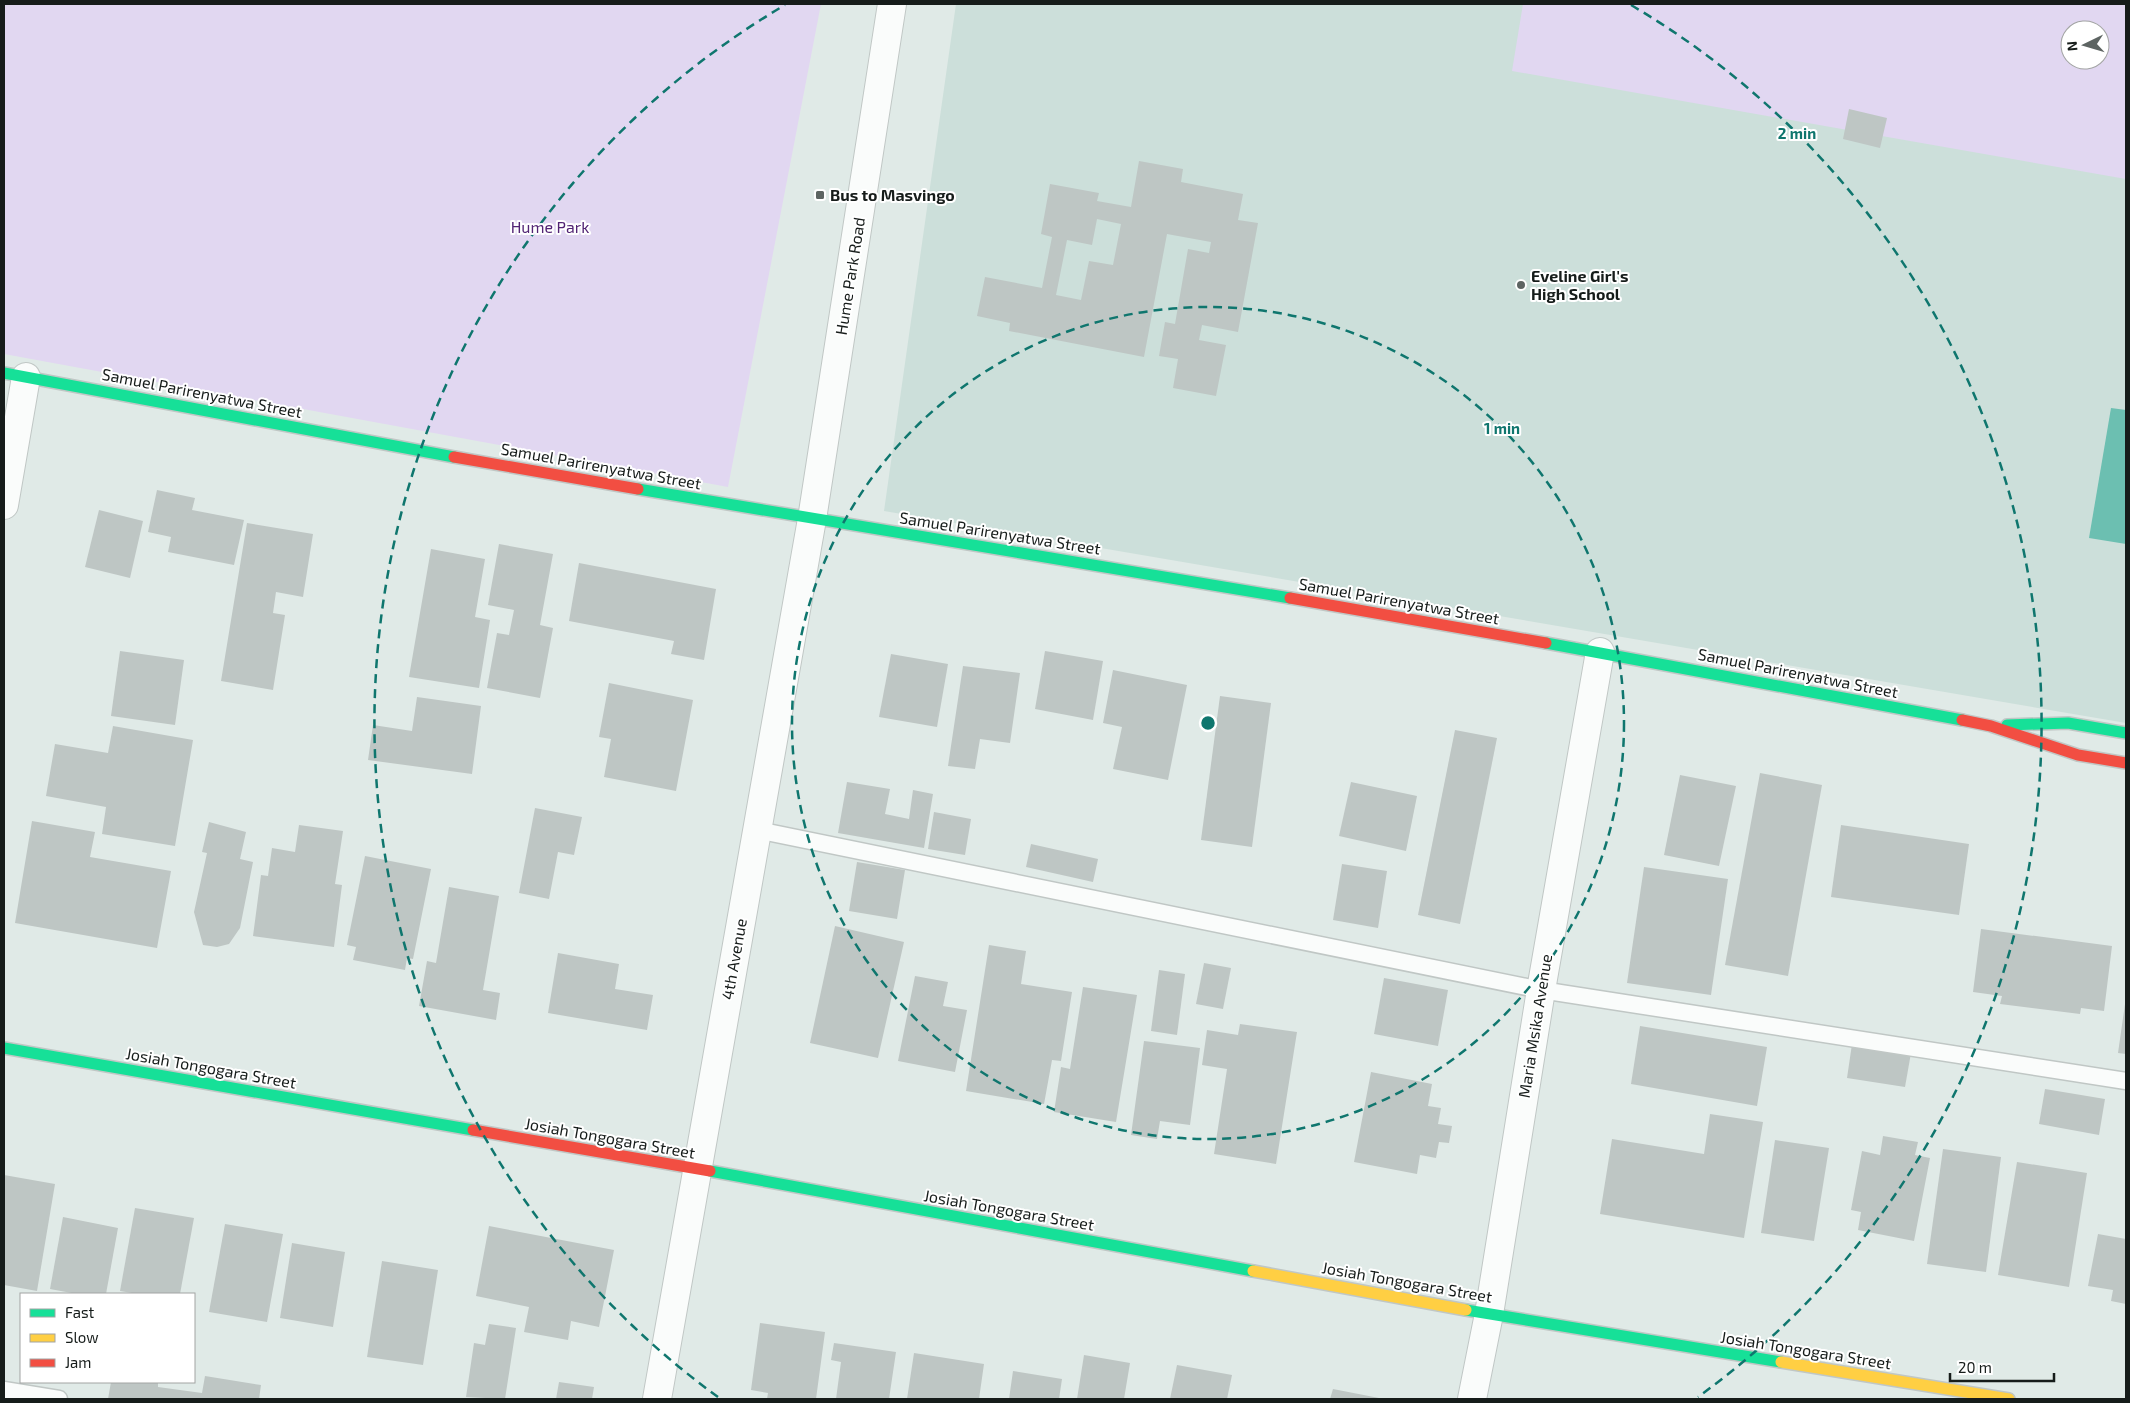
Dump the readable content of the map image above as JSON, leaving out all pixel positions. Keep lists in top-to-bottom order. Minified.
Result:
{"streets":{"street":["Hume Park Road","Samuel Parirenyatwa Street","4th Avenue","Maria Msika Avenue","Josiah Tongogara Street"]},"crossings":[["Hume Park Road","Samuel Parirenyatwa Street"],["Hume Park Road","4th Avenue"],["Samuel Parirenyatwa Street","4th Avenue"],["Samuel Parirenyatwa Street","Maria Msika Avenue"],["4th Avenue","Josiah Tongogara Street"],["Maria Msika Avenue","Josiah Tongogara Street"]],"parks":["Hume Park"],"places":{"transit":["Bus to Masvingo"],"other":["Eveline Girl's High School"]},"legend":["Fast","Slow","Jam"],"scale_bar":"20 m","north":"left","rings":["2 min","1 min"]}
